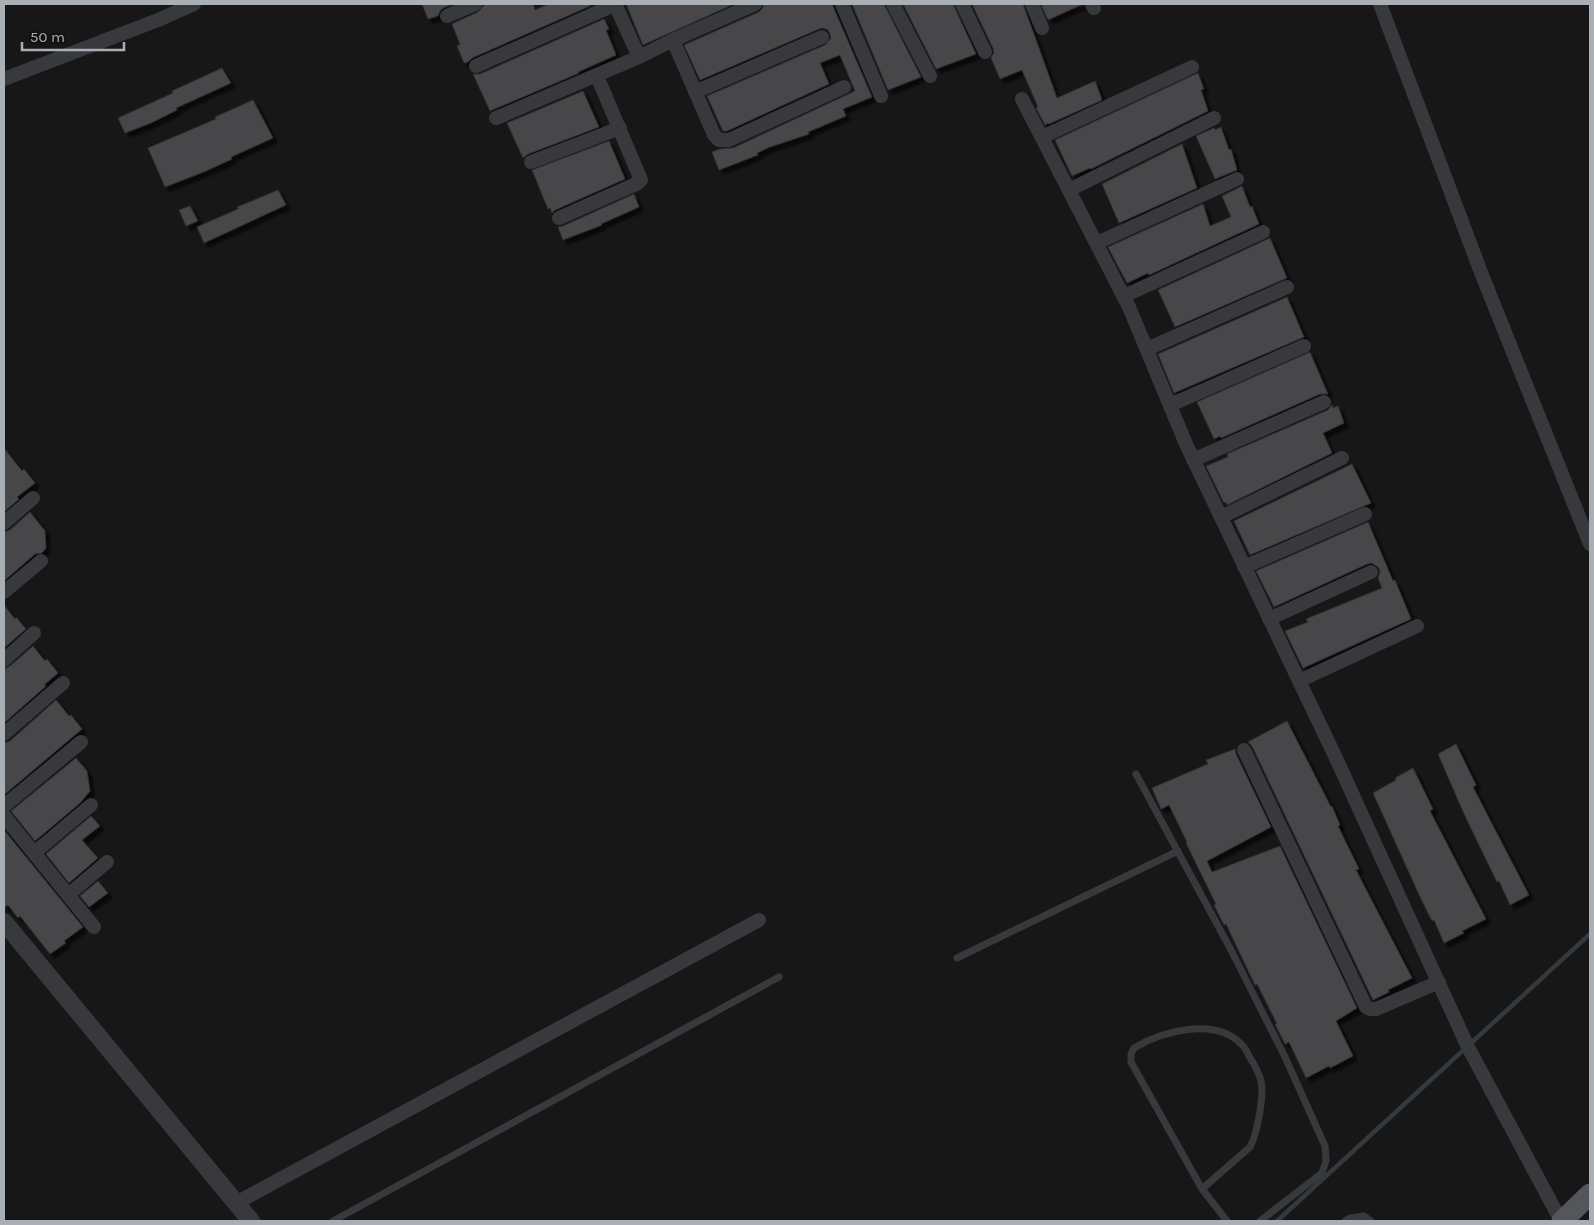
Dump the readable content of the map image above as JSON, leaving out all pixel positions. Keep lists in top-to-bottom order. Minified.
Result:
{"scale_bar":"50 m"}
